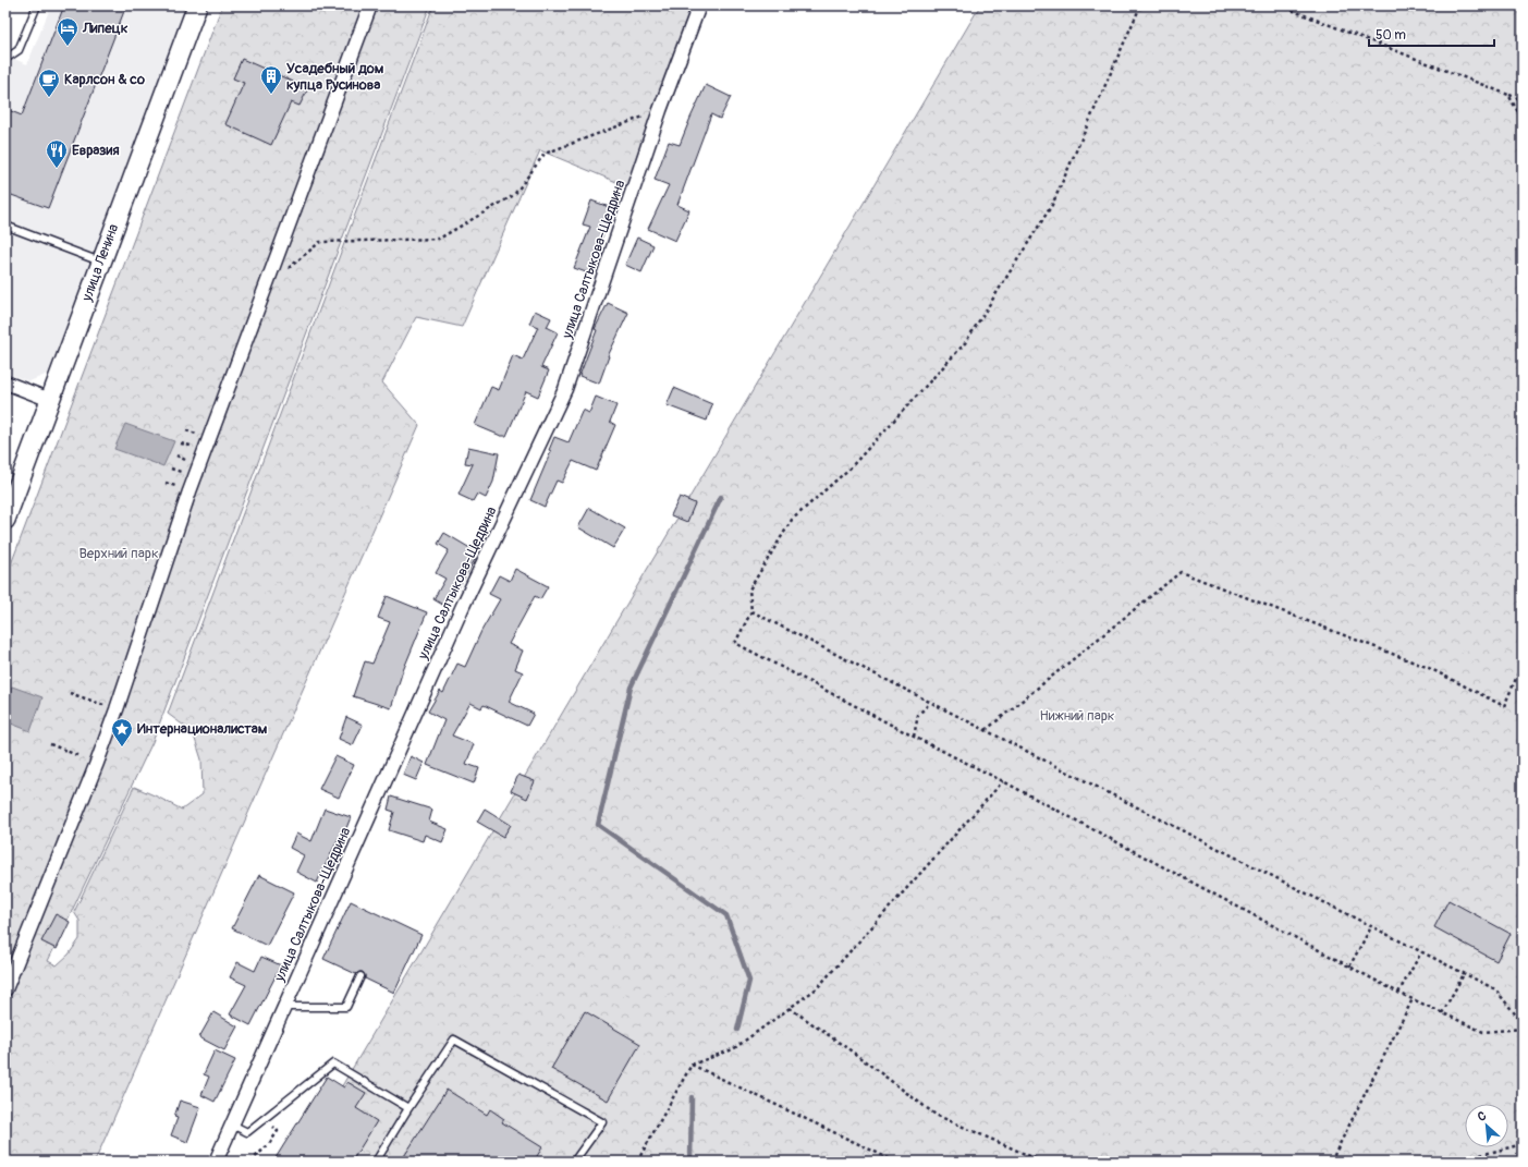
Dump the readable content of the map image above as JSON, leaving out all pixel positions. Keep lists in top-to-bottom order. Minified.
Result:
{"streets":{"street":["улица Салтыкова-Щедрина","улица Ленина"]},"parks":["Верхний парк","Нижний парк"],"places":{"hotel":["Липецк"],"building":["Усадебный дом купца Русинова"],"cafe":["Карлсон & co"],"restaurant":["Евразия"],"place":["Интернационалистам"]},"scale_bar":"50 m","north":"top left"}
